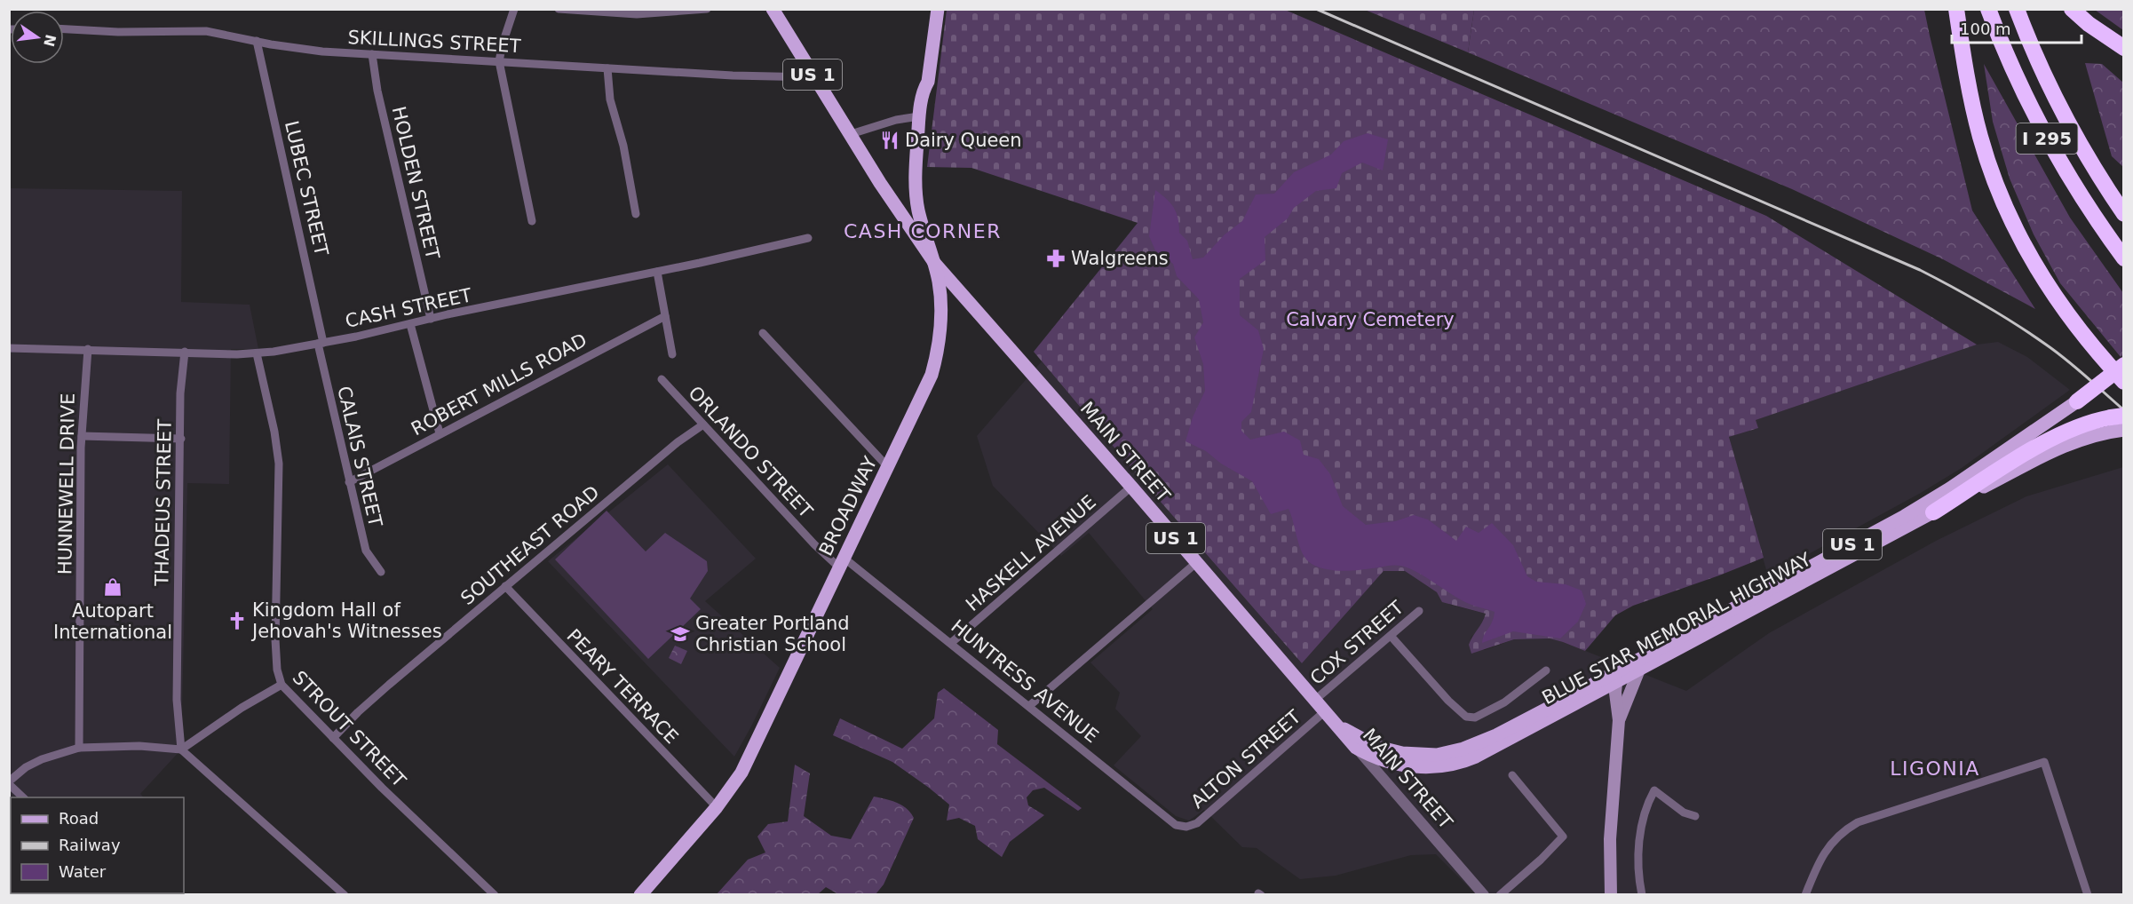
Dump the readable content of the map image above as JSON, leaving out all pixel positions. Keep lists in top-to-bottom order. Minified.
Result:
{"streets":{"highway":["US 1","I 295"],"main road":["MAIN STREET","BROADWAY","BLUE STAR MEMORIAL HIGHWAY"],"street":["SKILLINGS STREET","HOLDEN STREET","LUBEC STREET","CASH STREET","ROBERT MILLS ROAD","ORLANDO STREET","CALAIS STREET","HUNNEWELL DRIVE","THADEUS STREET","SOUTHEAST ROAD","HASKELL AVENUE","COX STREET","HUNTRESS AVENUE","PEARY TERRACE","STROUT STREET","ALTON STREET"]},"crossings":[["SKILLINGS STREET","HOLDEN STREET"],["SKILLINGS STREET","LUBEC STREET"],["SKILLINGS STREET","MAIN STREET"],["US 1","BLUE STAR MEMORIAL HIGHWAY"],["HOLDEN STREET","CASH STREET"],["LUBEC STREET","CASH STREET"],["LUBEC STREET","CALAIS STREET"],["CASH STREET","CALAIS STREET"],["CASH STREET","HUNNEWELL DRIVE"],["CASH STREET","THADEUS STREET"],["CASH STREET","STROUT STREET"],["ROBERT MILLS ROAD","CALAIS STREET"],["ORLANDO STREET","BROADWAY"],["ORLANDO STREET","SOUTHEAST ROAD"],["ORLANDO STREET","HUNTRESS AVENUE"],["MAIN STREET","BROADWAY"],["MAIN STREET","HASKELL AVENUE"],["MAIN STREET","BLUE STAR MEMORIAL HIGHWAY"],["MAIN STREET","COX STREET"],["MAIN STREET","ALTON STREET"],["BROADWAY","HUNTRESS AVENUE"],["BROADWAY","PEARY TERRACE"],["SOUTHEAST ROAD","PEARY TERRACE"],["SOUTHEAST ROAD","STROUT STREET"],["HASKELL AVENUE","HUNTRESS AVENUE"],["BLUE STAR MEMORIAL HIGHWAY","ALTON STREET"],["HUNTRESS AVENUE","ALTON STREET"]],"districts":["CASH CORNER","LIGONIA"],"parks":["Calvary Cemetery"],"places":{"restaurant":["Dairy Queen"],"pharmacy":["Walgreens"],"shop":["Autopart International"],"church":["Kingdom Hall of Jehovah's Witnesses"],"school or university":["Greater Portland Christian School"]},"legend":["Road","Railway","Water"],"scale_bar":"100 m","north":"right"}
